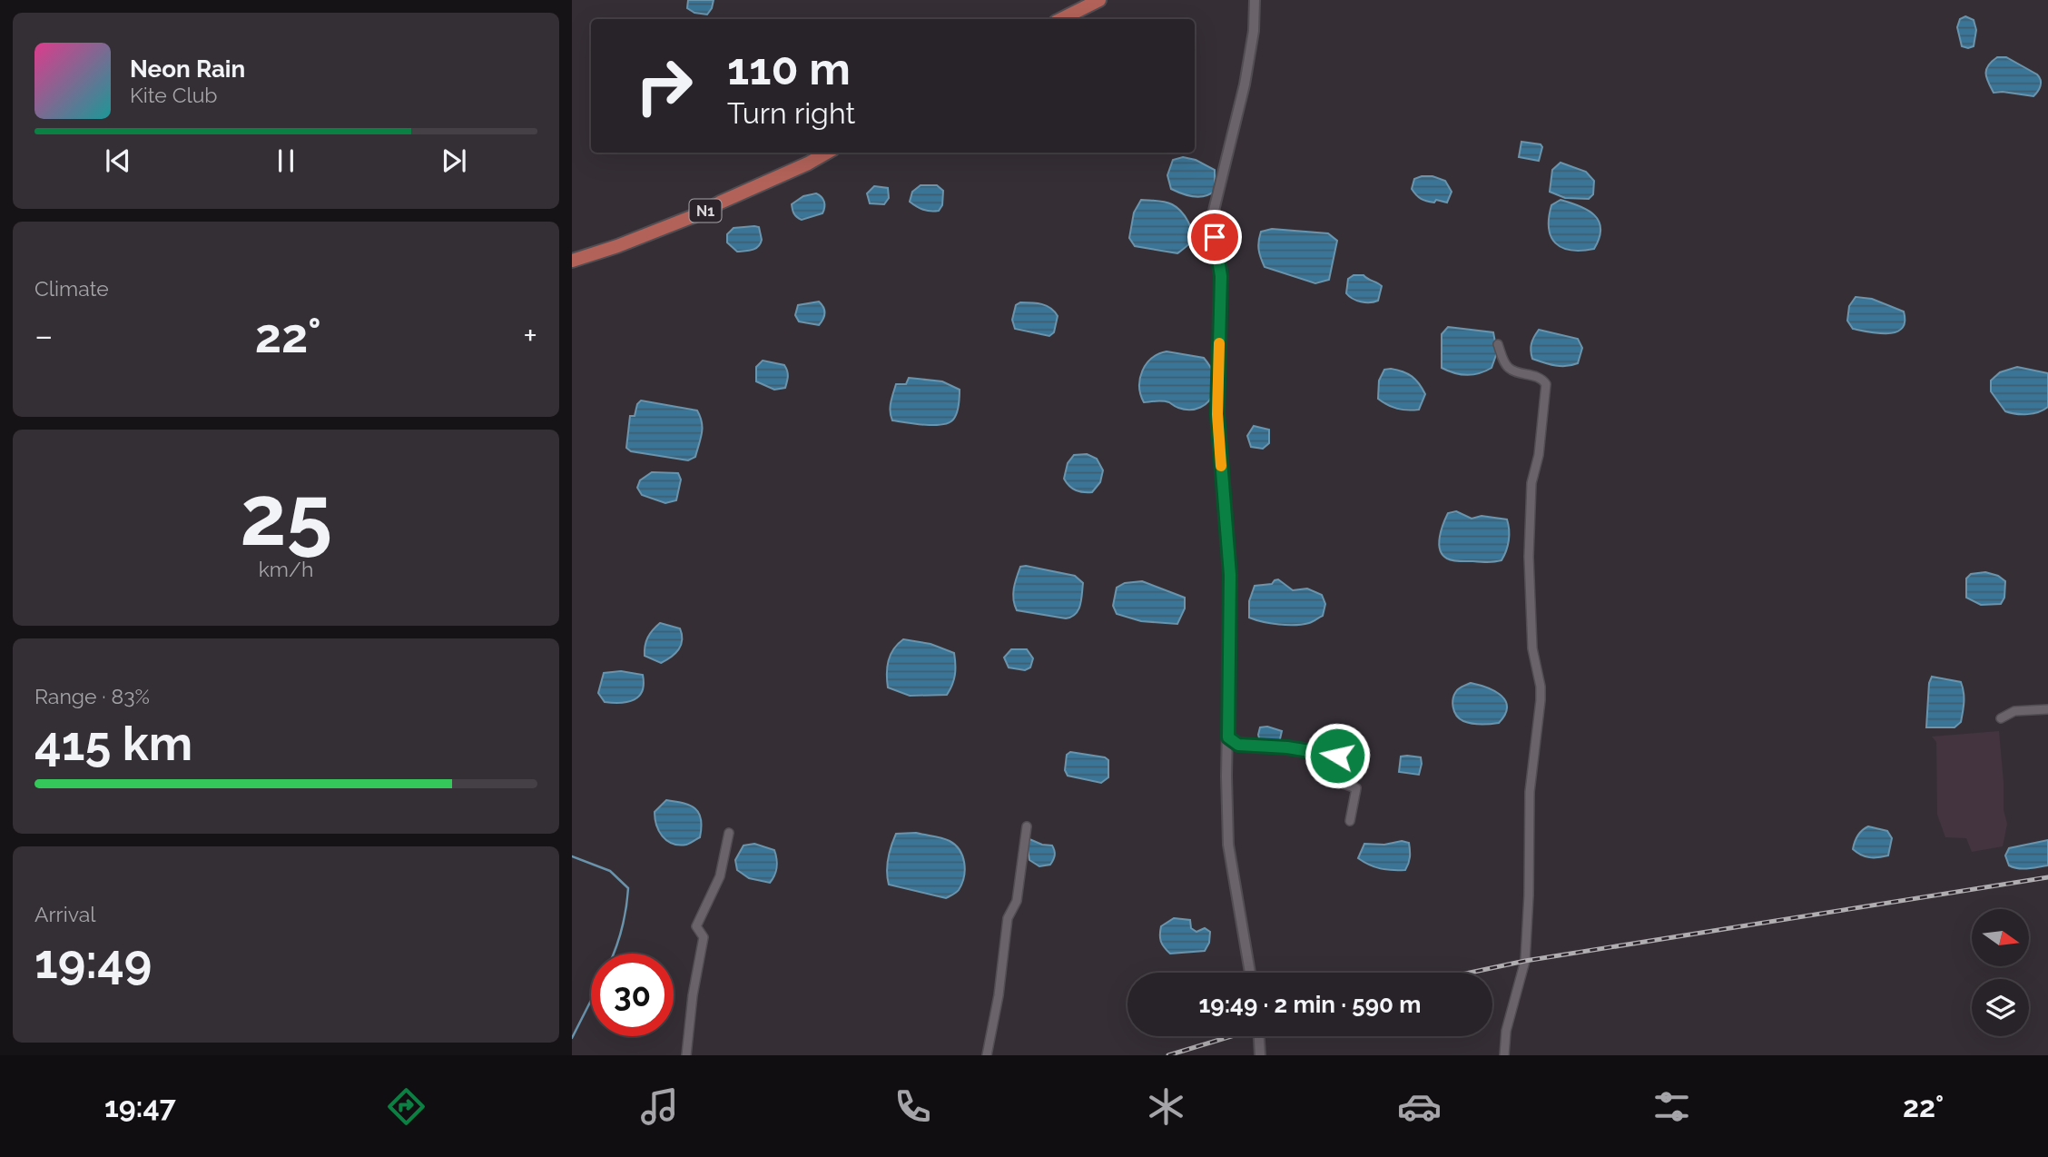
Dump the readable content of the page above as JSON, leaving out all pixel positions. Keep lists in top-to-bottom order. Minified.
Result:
{"streets":{"highway":["N1"]},"north":"right","page":{"turn":["110 m","Turn right"],"song":["Neon Rain","Kite Club"],"tile":["Climate",["25","km/h"],["Range · 83%","415 km"],["Arrival","19:49"]],"heat":["−","22°","+"],"limit":"30","trip":"19:49 · 2 min · 590 m","tabs":["19:47","22°"]}}
